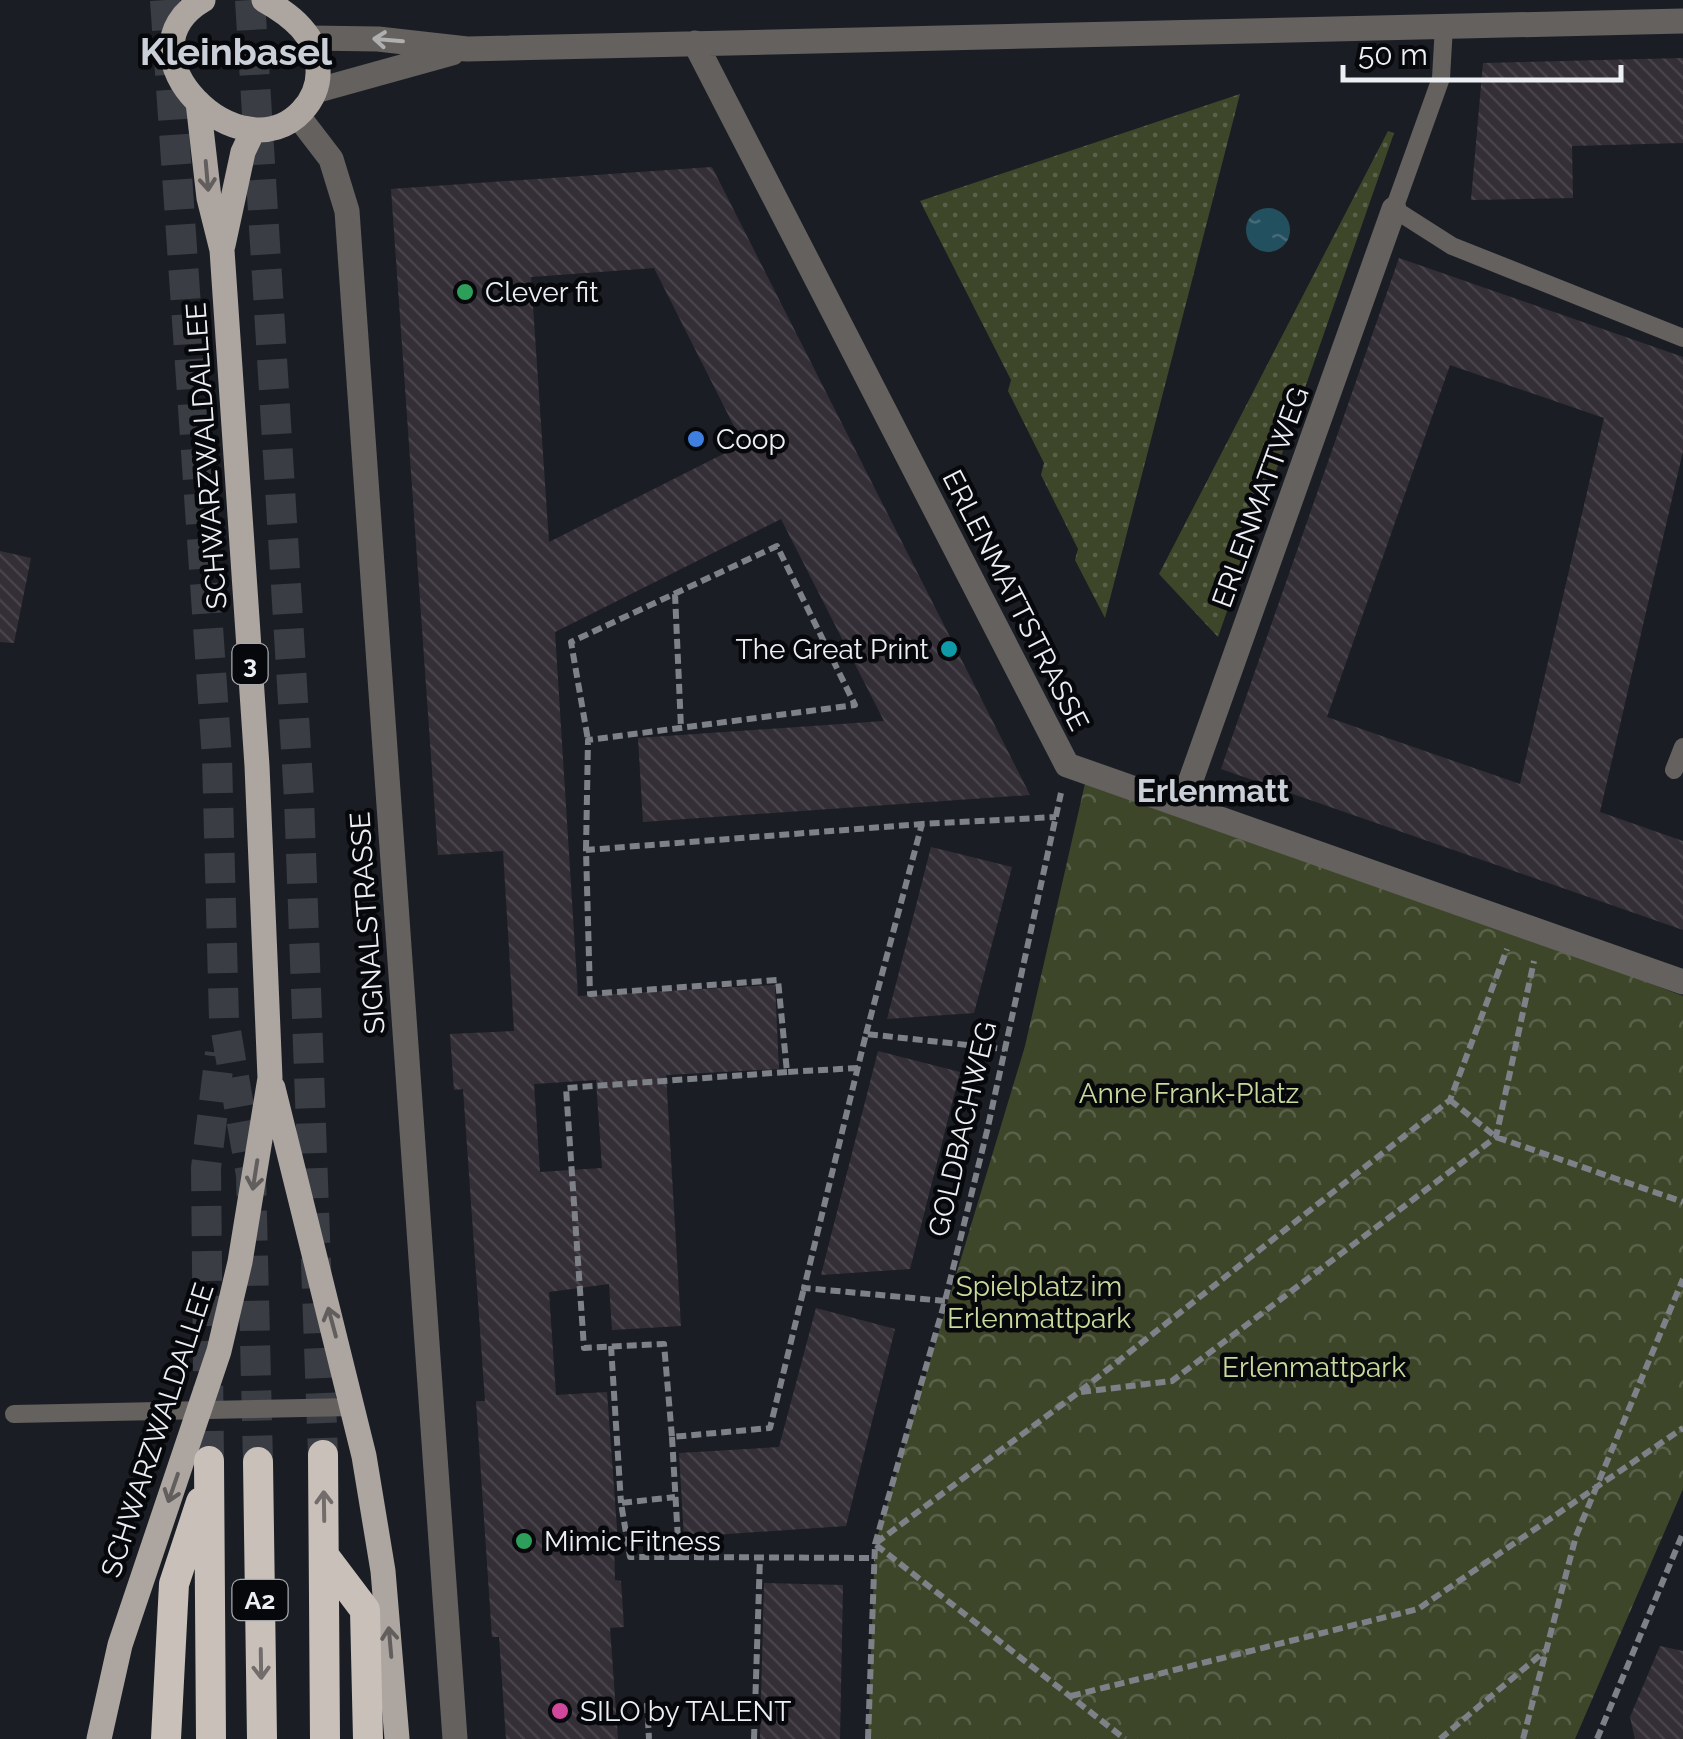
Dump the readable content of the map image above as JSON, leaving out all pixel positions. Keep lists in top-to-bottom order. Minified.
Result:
{"streets":{"highway":["A2"],"main road":["SCHWARZWALDALLEE","3"],"street":["ERLENMATTWEG","ERLENMATTSTRASSE","SIGNALSTRASSE"],"path":["GOLDBACHWEG"]},"crossings":[["SCHWARZWALDALLEE","3"],["ERLENMATTWEG","ERLENMATTSTRASSE"],["ERLENMATTSTRASSE","GOLDBACHWEG"]],"districts":["Kleinbasel","Erlenmatt"],"parks":["Anne Frank-Platz","Spielplatz im Erlenmattpark","Erlenmattpark"],"places":["Clever fit","Coop","The Great Print","Mimic Fitness","SILO by TALENT"],"scale_bar":"50 m"}
